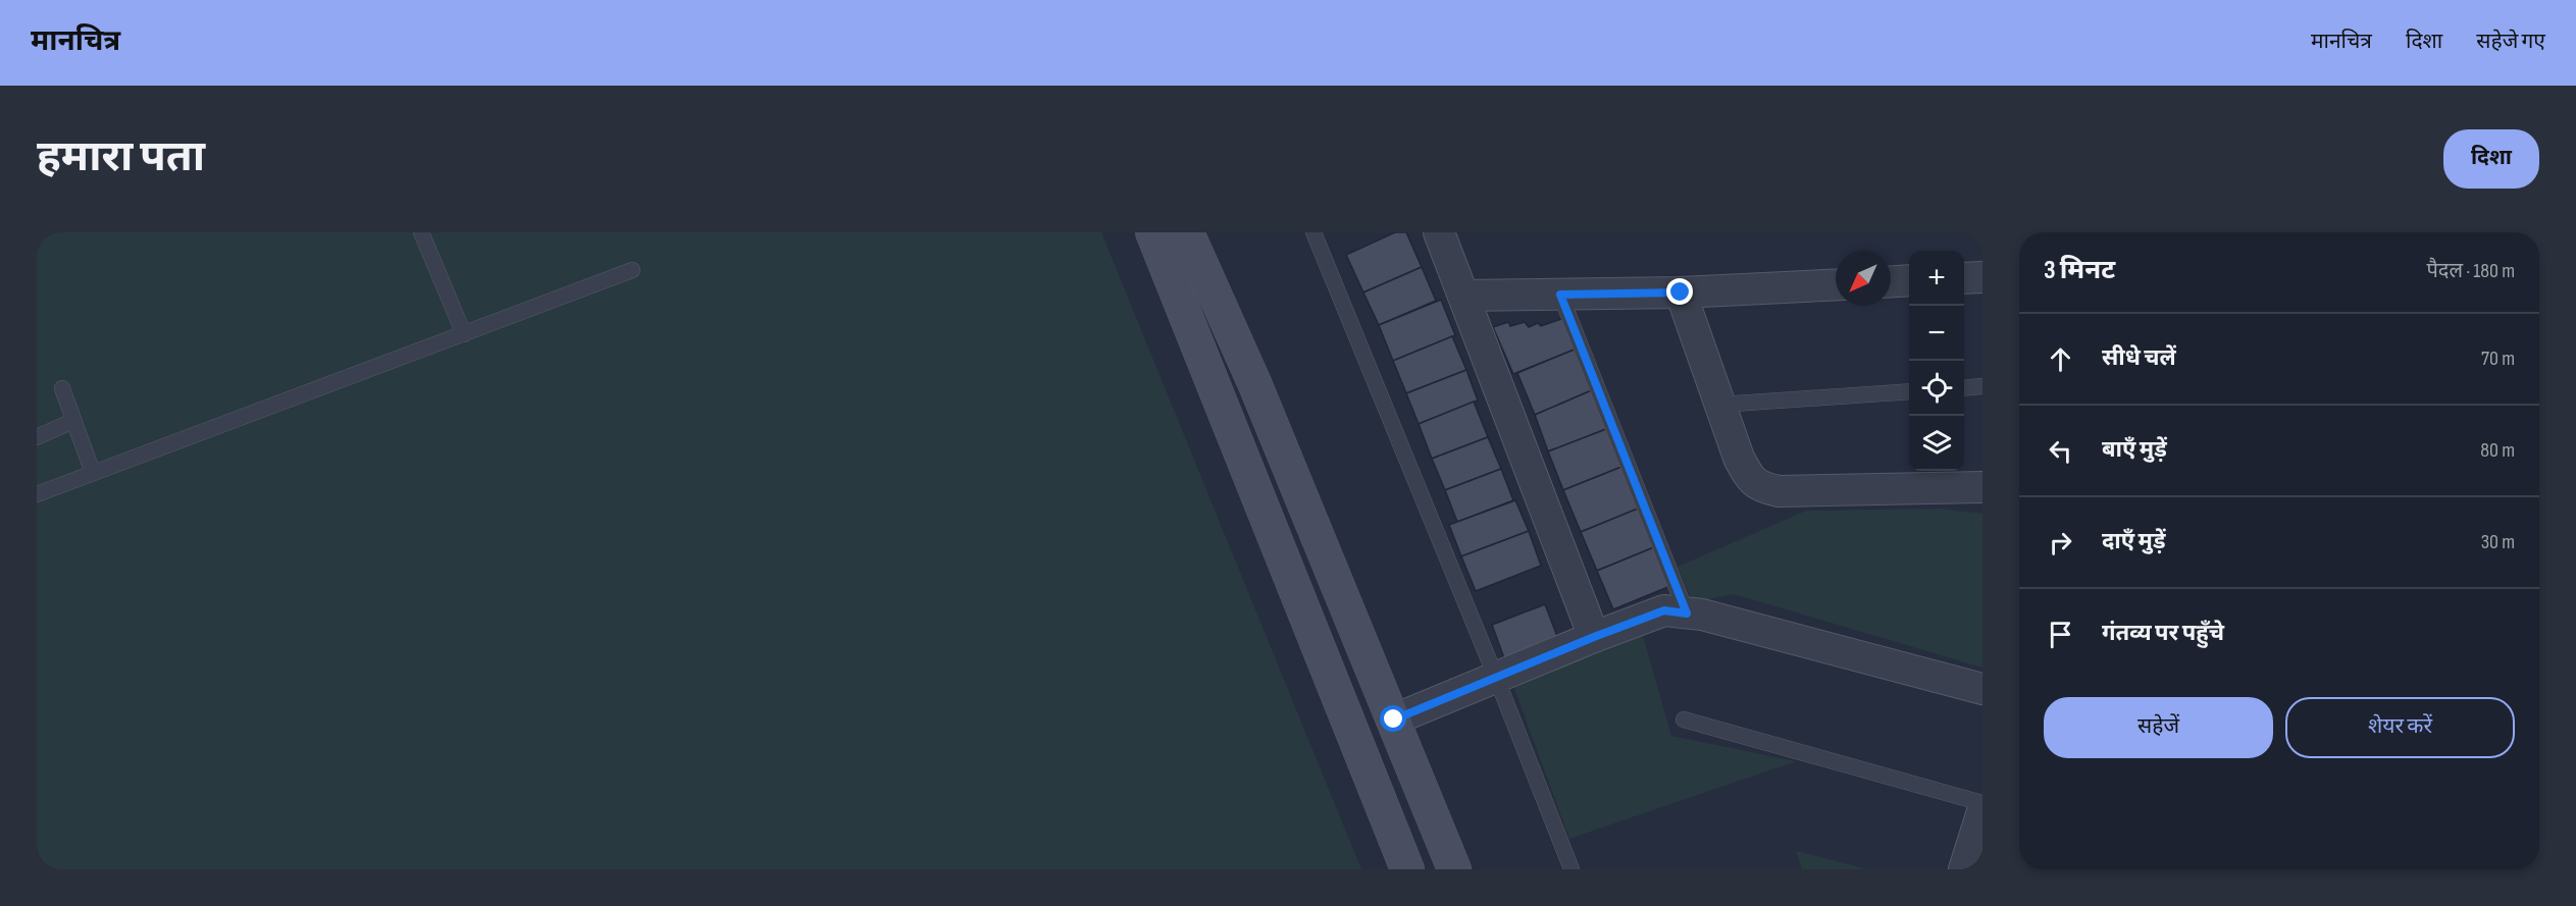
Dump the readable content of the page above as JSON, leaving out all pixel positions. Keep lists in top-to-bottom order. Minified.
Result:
{"north":"bottom left","page":{"header":"मानचित्र","nav":["मानचित्र","दिशा","सहेजे गए"],"buttons":["दिशा",["सहेजें","शेयर करें"]],"title":"हमारा पता","heading":["3 मिनट","पैदल · 180 m"],"map_buttons":["+","−"],"list":[["सीधे चलें","70 m"],["बाएँ मुड़ें","80 m"],["दाएँ मुड़ें","30 m"],"गंतव्य पर पहुँचे"]}}
